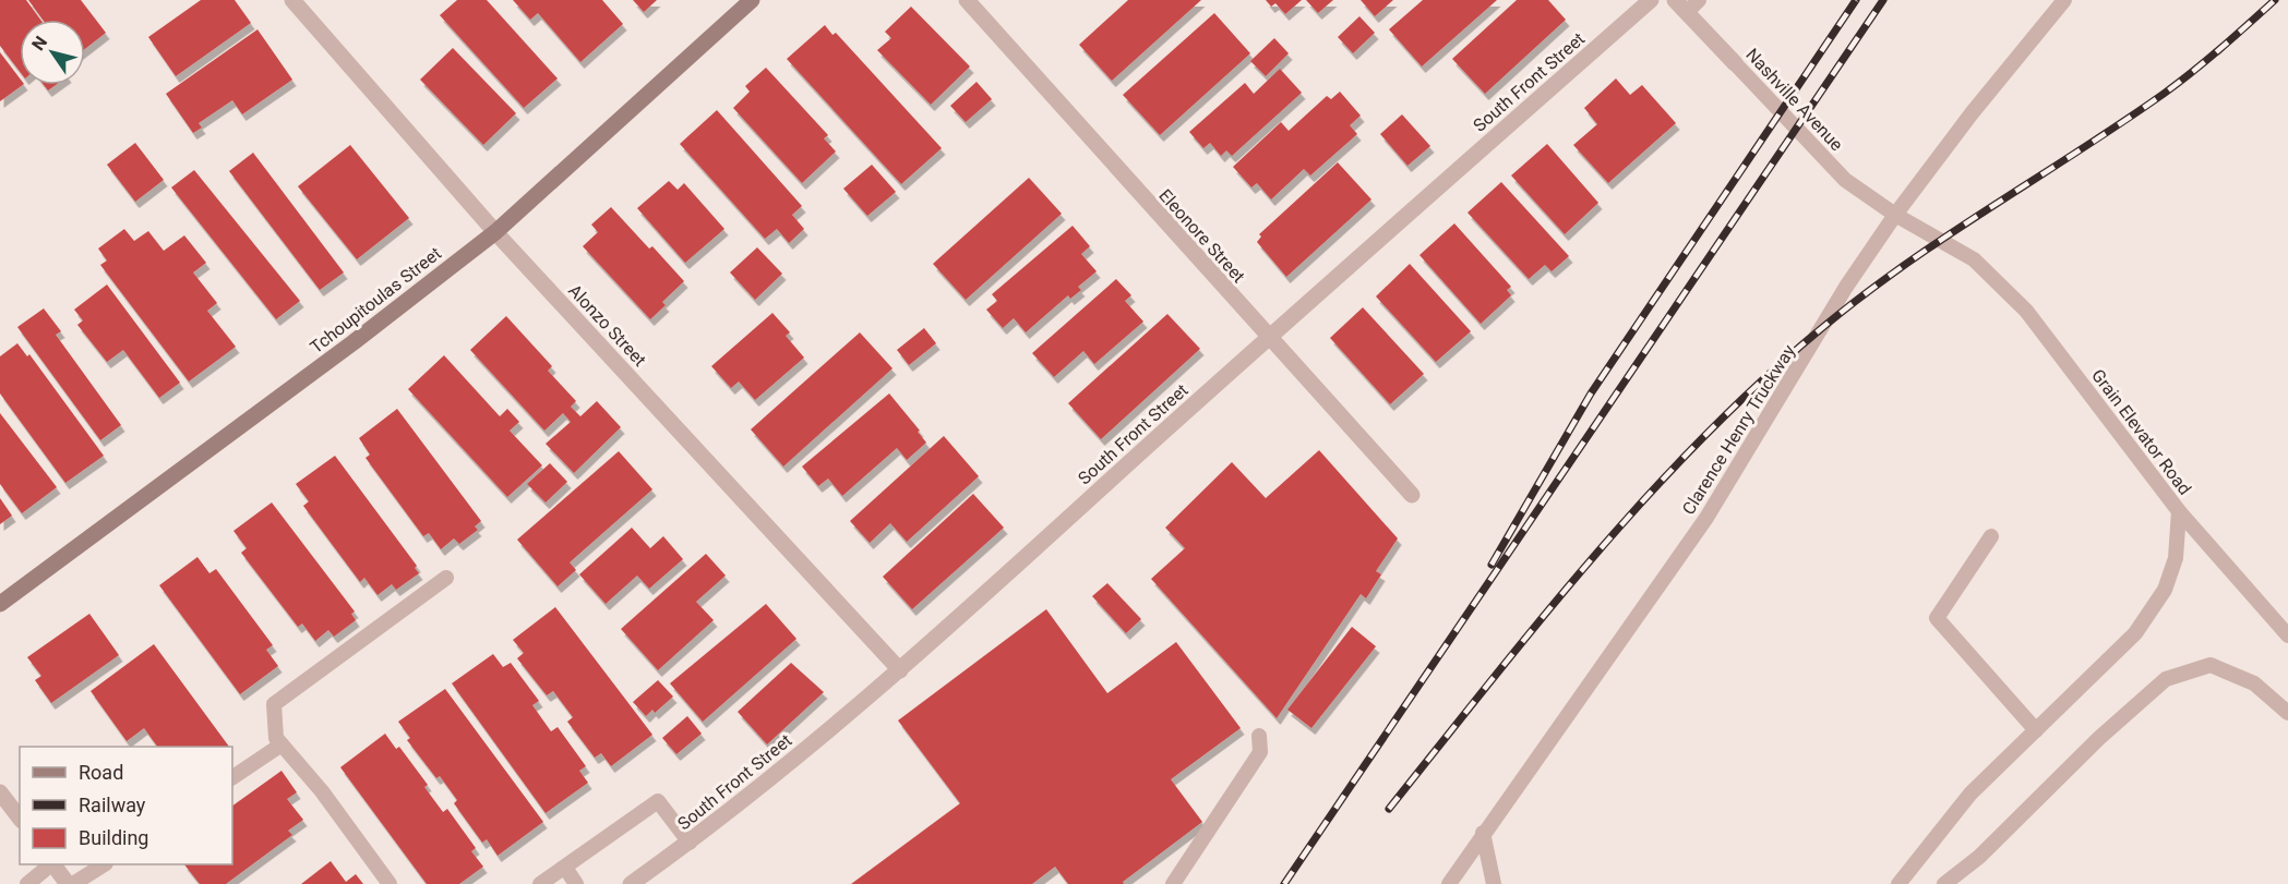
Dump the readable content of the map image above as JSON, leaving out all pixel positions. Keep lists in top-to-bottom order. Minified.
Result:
{"streets":{"street":["South Front Street","Nashville Avenue","Eleonore Street","Tchoupitoulas Street","Alonzo Street"],"lane":["Clarence Henry Truckway","Grain Elevator Road"]},"crossings":[["South Front Street","Eleonore Street"],["South Front Street","Alonzo Street"],["Nashville Avenue","Clarence Henry Truckway"],["Nashville Avenue","Grain Elevator Road"],["Tchoupitoulas Street","Alonzo Street"],["Clarence Henry Truckway","Grain Elevator Road"]],"legend":["Road","Railway","Building"],"north":"top left"}
